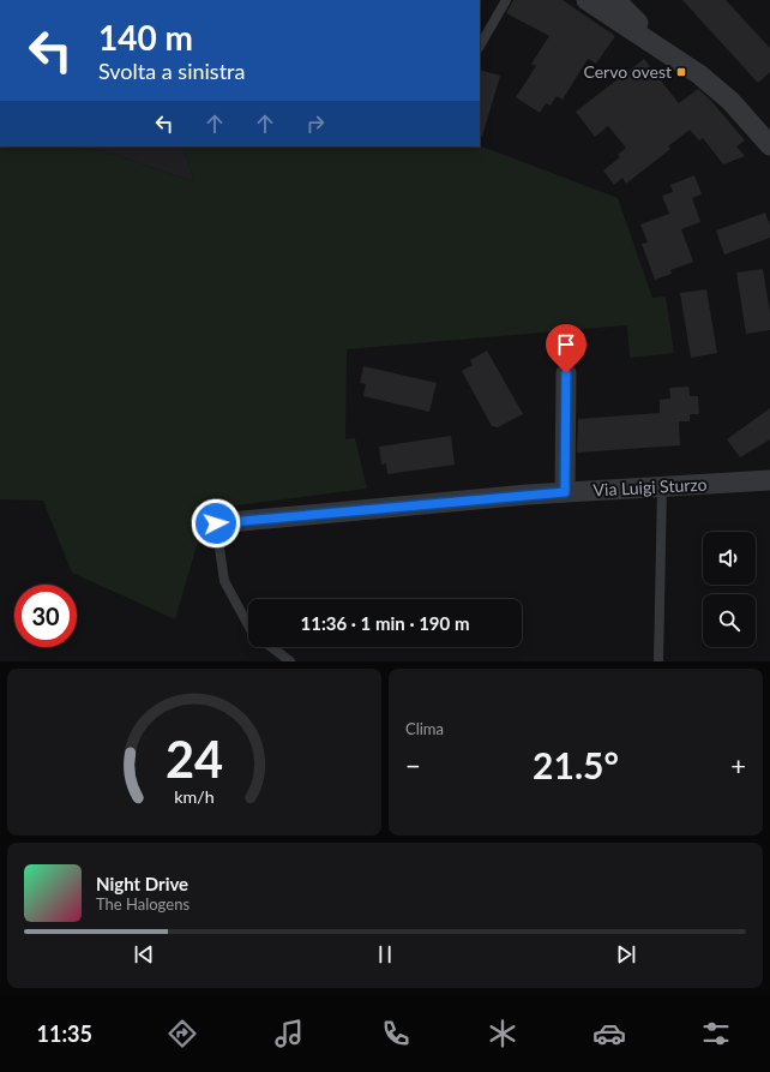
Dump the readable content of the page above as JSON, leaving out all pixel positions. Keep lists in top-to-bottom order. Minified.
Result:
{"streets":{"street":["Via Luigi Sturzo"]},"places":{"transit":["Cervo ovest"]},"page":{"turn":["140 m","Svolta a sinistra"],"limit":"30","trip":"11:36 · 1 min · 190 m","tile":"Clima","heat":["−","21.5°","+"],"song":["Night Drive","The Halogens"],"tabs":"11:35","gauge":["24","km/h"]}}
